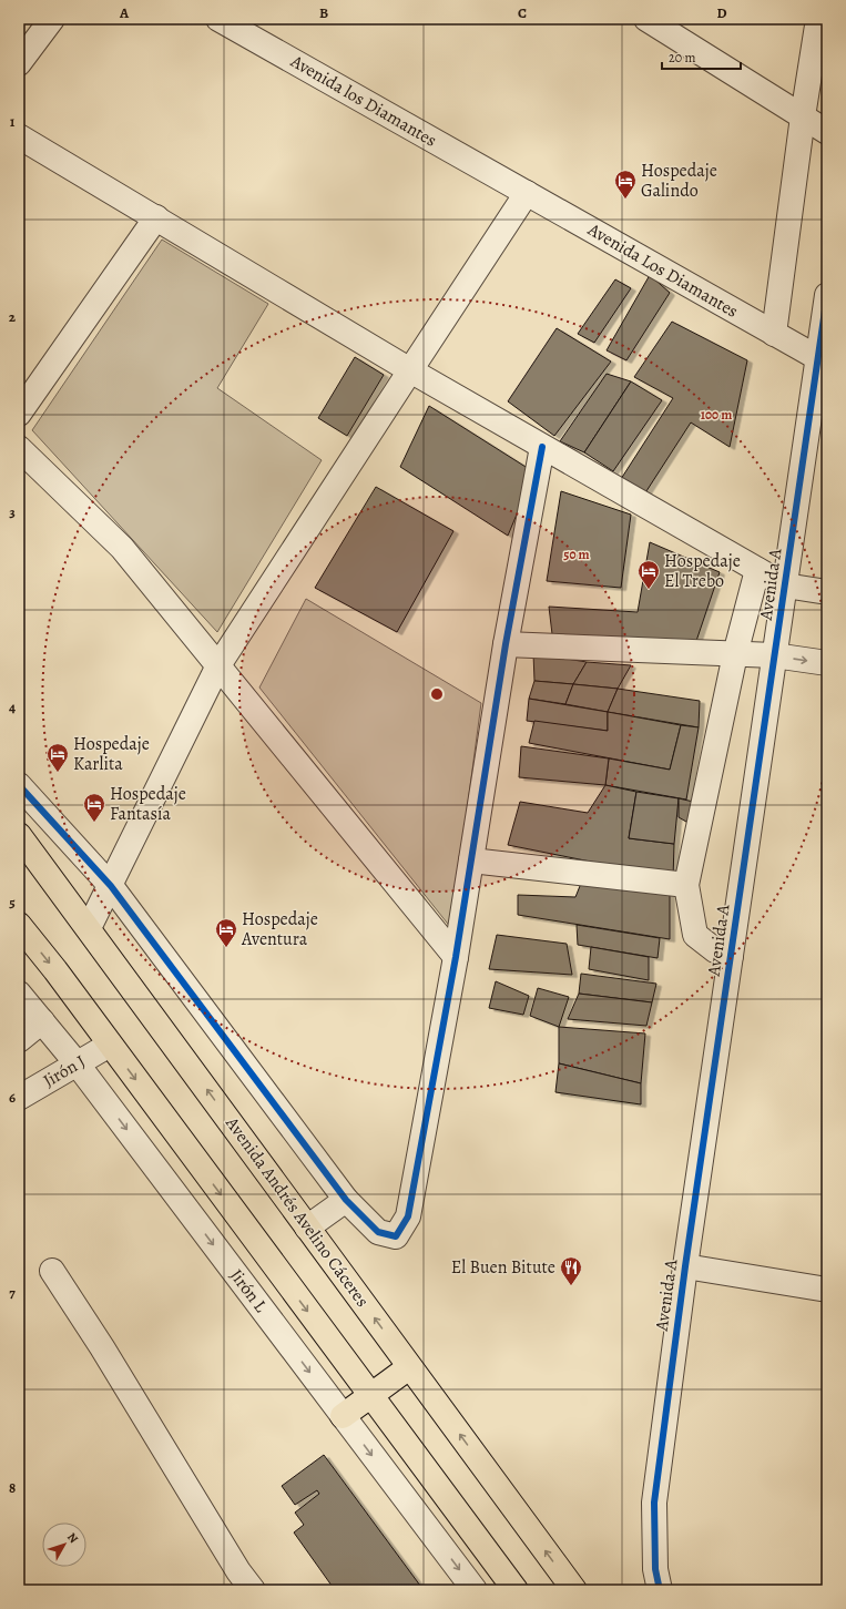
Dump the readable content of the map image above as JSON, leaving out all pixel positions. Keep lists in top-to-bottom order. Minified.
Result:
{"streets":{"highway":["Avenida Andrés Avelino Cáceres"],"street":["Avenida los Diamantes","Avenida Los Diamantes","Avenida A","Jirón J","Jirón L"]},"crossings":[["Avenida los Diamantes","Avenida Los Diamantes"],["Avenida Los Diamantes","Avenida A"],["Jirón J","Jirón L"]],"places":{"hotel":["Hospedaje Galindo","Hospedaje El Trebo","Hospedaje Karlita","Hospedaje Fantasía","Hospedaje Aventura"],"restaurant":["El Buen Bitute"]},"scale_bar":"20 m","north":"top right","grid":{"columns":["A","B","C","D"],"rows":["1","2","3","4","5","6","7","8"]},"rings":["100 m","50 m"]}
